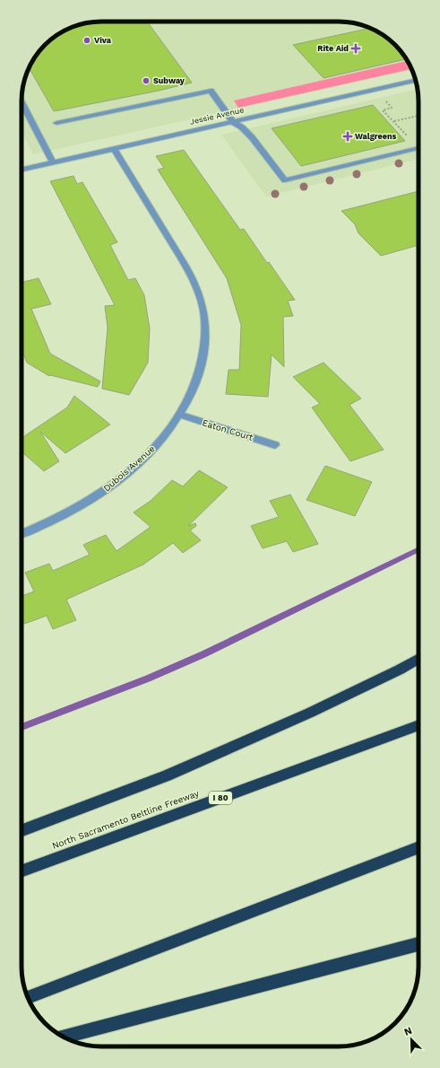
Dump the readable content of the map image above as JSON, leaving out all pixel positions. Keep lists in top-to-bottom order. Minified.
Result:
{"streets":{"highway":["I 80","North Sacramento Beltline Freeway"],"street":["Jessie Avenue","Eaton Court","Dubois Avenue"]},"crossings":[["Jessie Avenue","Dubois Avenue"],["Eaton Court","Dubois Avenue"]],"places":{"other":["Viva","Subway"],"health":["Rite Aid","Walgreens"]},"north":"top left"}
